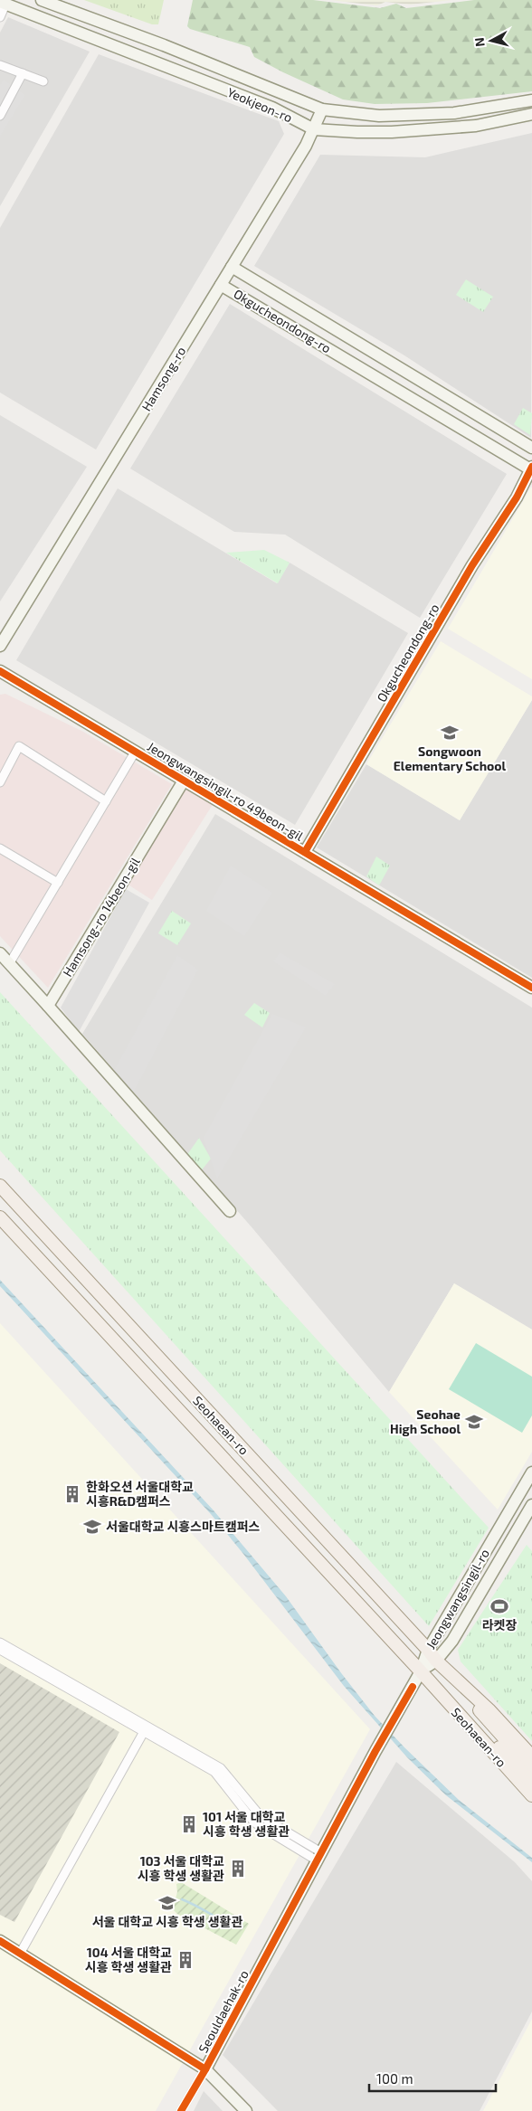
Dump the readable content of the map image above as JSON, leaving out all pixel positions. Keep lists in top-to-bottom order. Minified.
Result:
{"streets":{"main road":["Seohaean-ro"],"street":["Yeokjeon-ro","Okgucheondong-ro","Hamsong-ro","Jeongwangsingil-ro 49beon-gil","Hamsong-ro 14beon-gil","Jeongwangsingil-ro","Seouldaehak-ro"]},"crossings":[["Yeokjeon-ro","Hamsong-ro"],["Okgucheondong-ro","Hamsong-ro"],["Okgucheondong-ro","Jeongwangsingil-ro 49beon-gil"],["Jeongwangsingil-ro 49beon-gil","Hamsong-ro 14beon-gil"],["Seohaean-ro","Jeongwangsingil-ro"],["Seohaean-ro","Seouldaehak-ro"],["Jeongwangsingil-ro","Seouldaehak-ro"]],"places":{"school or university":["Songwoon Elementary School","Seohae High School","서울대학교 시흥스마트캠퍼스","서울 대학교 시흥 학생 생활관"],"building":["한화오션 서울대학교 시흥R&D캠퍼스","101 서울 대학교 시흥 학생 생활관","103 서울 대학교 시흥 학생 생활관","104 서울 대학교 시흥 학생 생활관"],"sports":["라켓장"]},"scale_bar":"100 m","north":"left"}
